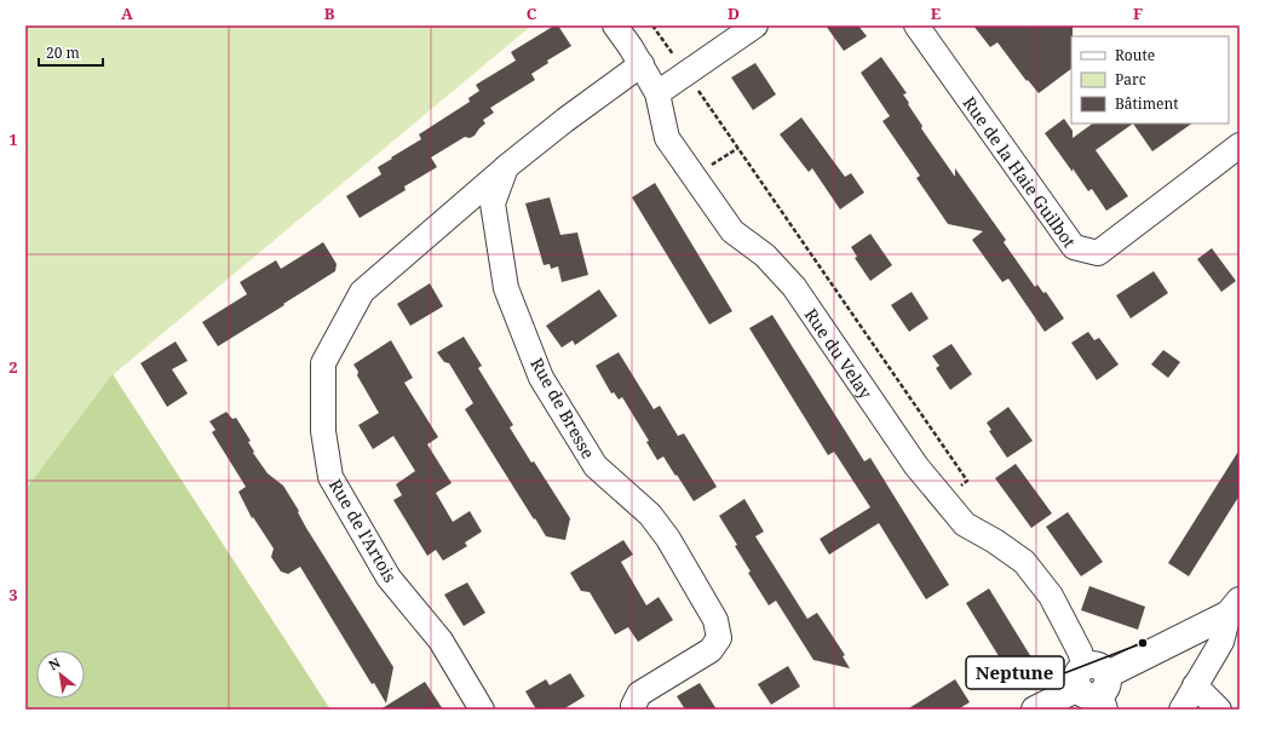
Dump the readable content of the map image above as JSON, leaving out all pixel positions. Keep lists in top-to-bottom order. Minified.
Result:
{"streets":{"street":["Rue de la Haie Guilbot","Rue du Velay","Rue de Bresse","Rue de l'Artois"]},"crossings":[["Rue de Bresse","Rue de l'Artois"]],"places":["Neptune"],"legend":["Route","Parc","Bâtiment"],"scale_bar":"20 m","north":"top left","grid":{"columns":["A","B","C","D","E","F"],"rows":["1","2","3"]}}
